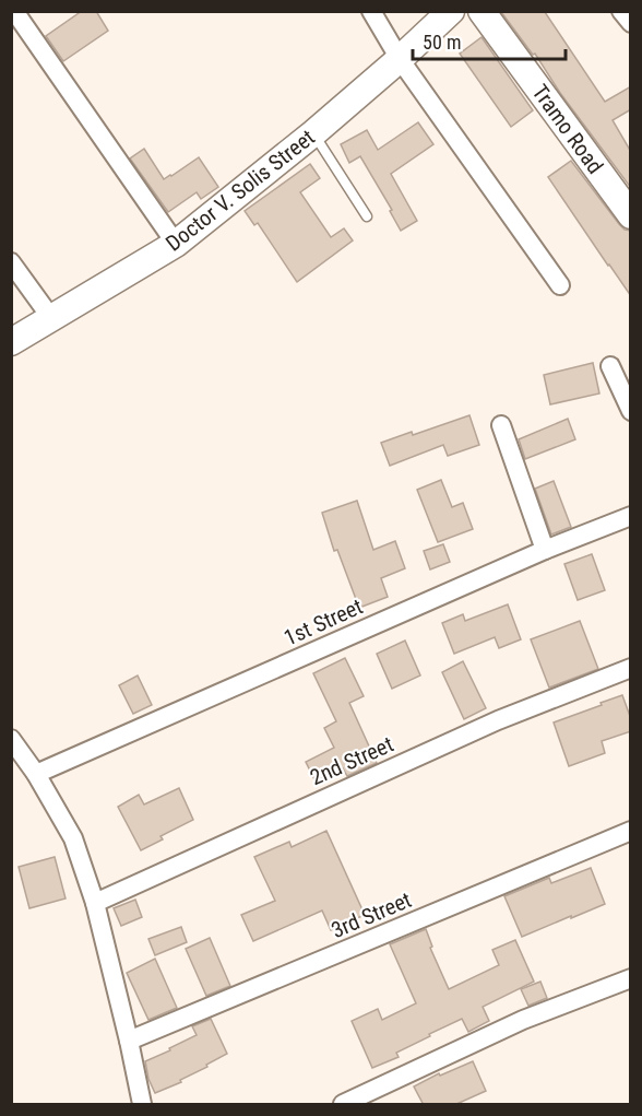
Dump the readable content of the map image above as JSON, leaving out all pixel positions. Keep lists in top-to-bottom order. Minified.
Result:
{"streets":{"street":["Tramo Road","Doctor V. Solis Street","1st Street","2nd Street","3rd Street"]},"scale_bar":"50 m"}
